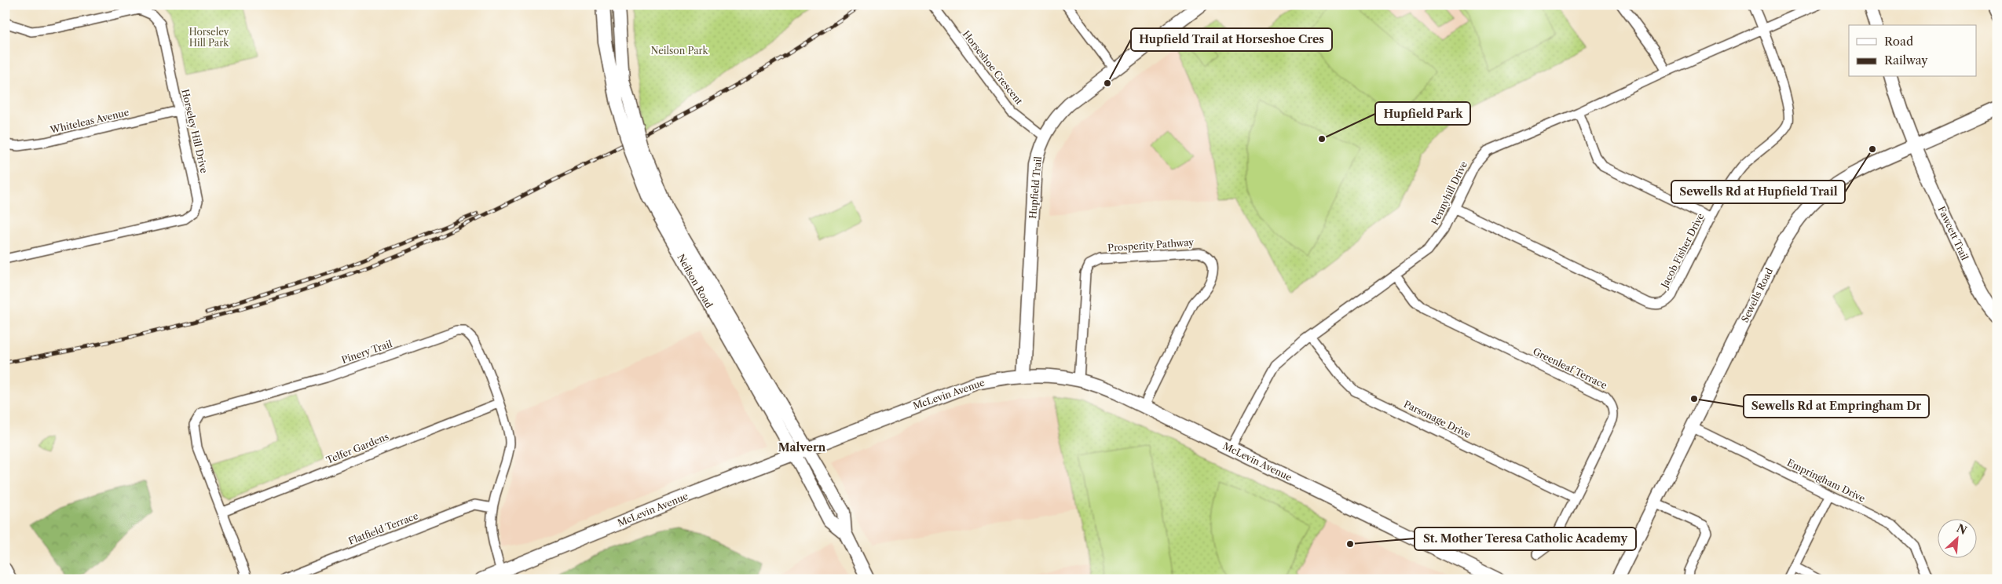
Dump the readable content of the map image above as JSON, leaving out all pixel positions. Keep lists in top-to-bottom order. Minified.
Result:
{"streets":{"street":["Horseshoe Crescent","Whiteleas Avenue","Horseley Hill Drive","Hupfield Trail","Pennyhill Drive","Fawcett Trail","Prosperity Pathway","Jacob Fisher Drive","Neilson Road","Sewells Road","Pinery Trail","Greenleaf Terrace","McLevin Avenue","Parsonage Drive","Telfer Gardens","Empringham Drive","Flatfield Terrace"]},"crossings":[["Horseshoe Crescent","Hupfield Trail"],["Whiteleas Avenue","Horseley Hill Drive"],["Hupfield Trail","McLevin Avenue"],["Pennyhill Drive","Jacob Fisher Drive"],["Pennyhill Drive","Greenleaf Terrace"],["Pennyhill Drive","McLevin Avenue"],["Pennyhill Drive","Parsonage Drive"],["Fawcett Trail","Sewells Road"],["Prosperity Pathway","McLevin Avenue"],["Neilson Road","McLevin Avenue"],["Sewells Road","Empringham Drive"],["Pinery Trail","McLevin Avenue"],["Pinery Trail","Telfer Gardens"],["Pinery Trail","Flatfield Terrace"],["Greenleaf Terrace","Parsonage Drive"]],"districts":["Malvern"],"parks":["Horseley Hill Park","Neilson Park"],"places":["Hupfield Trail at Horseshoe Cres","Hupfield Park","Sewells Rd at Hupfield Trail","Sewells Rd at Empringham Dr","St. Mother Teresa Catholic Academy"],"legend":["Road","Railway"],"north":"top right"}
